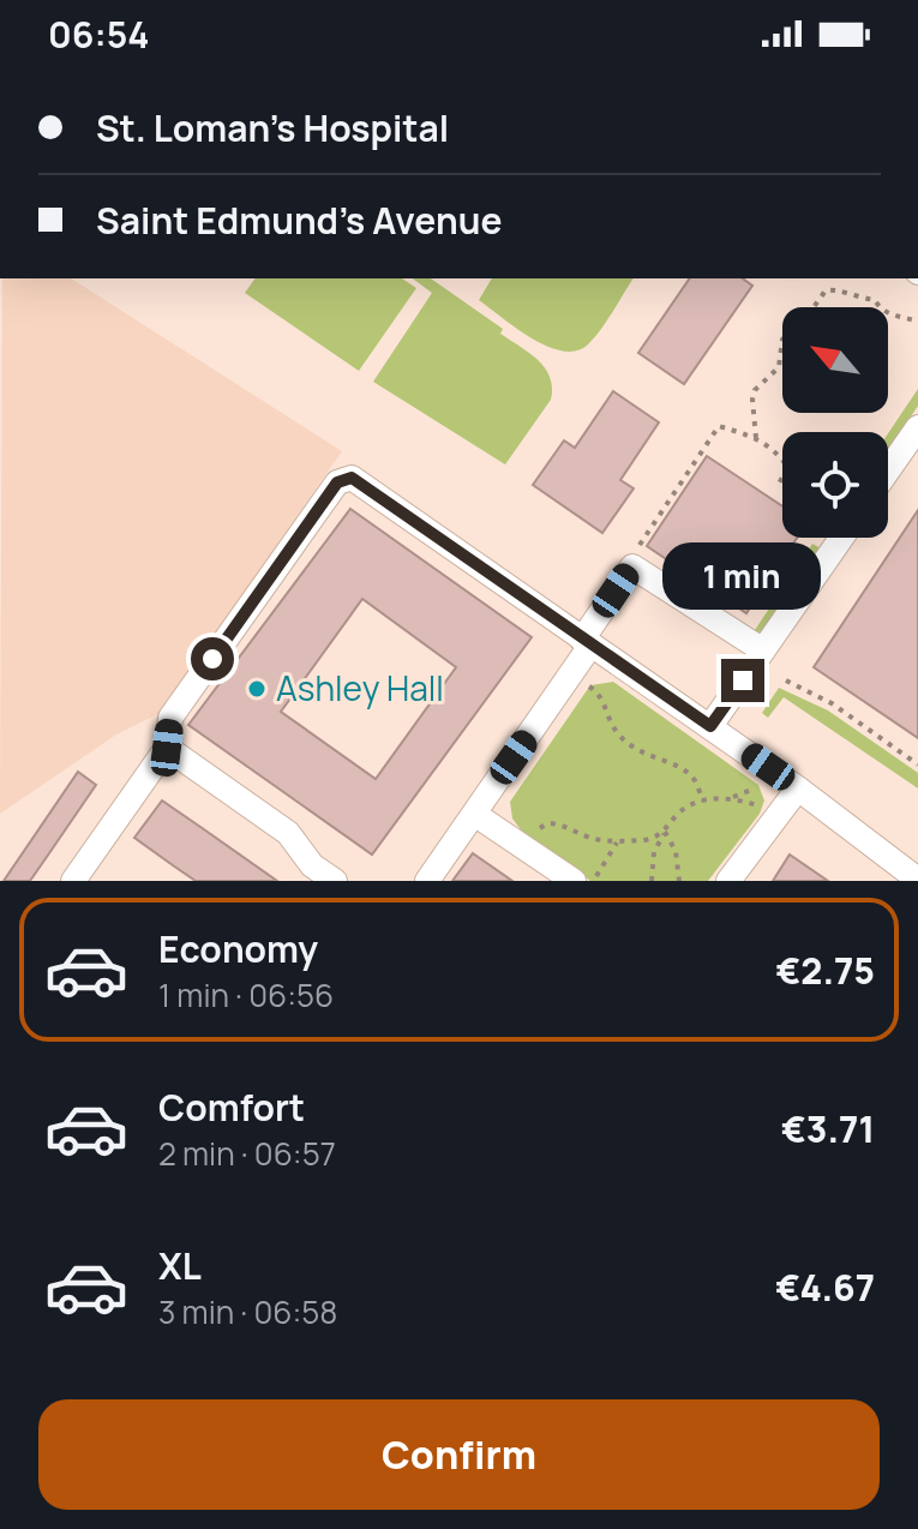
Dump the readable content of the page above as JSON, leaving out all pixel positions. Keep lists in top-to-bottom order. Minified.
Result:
{"places":["Ashley Hall"],"north":"top left","page":{"status":"06:54","banner":["St. Loman's Hospital","Saint Edmund's Avenue"],"bubble":"1 min","list":[{"name":"Economy","note":"1 min · 06:56","value":"€2.75"},{"name":"Comfort","note":"2 min · 06:57","value":"€3.71"},{"name":"XL","note":"3 min · 06:58","value":"€4.67"}],"buttons":"Confirm"}}
